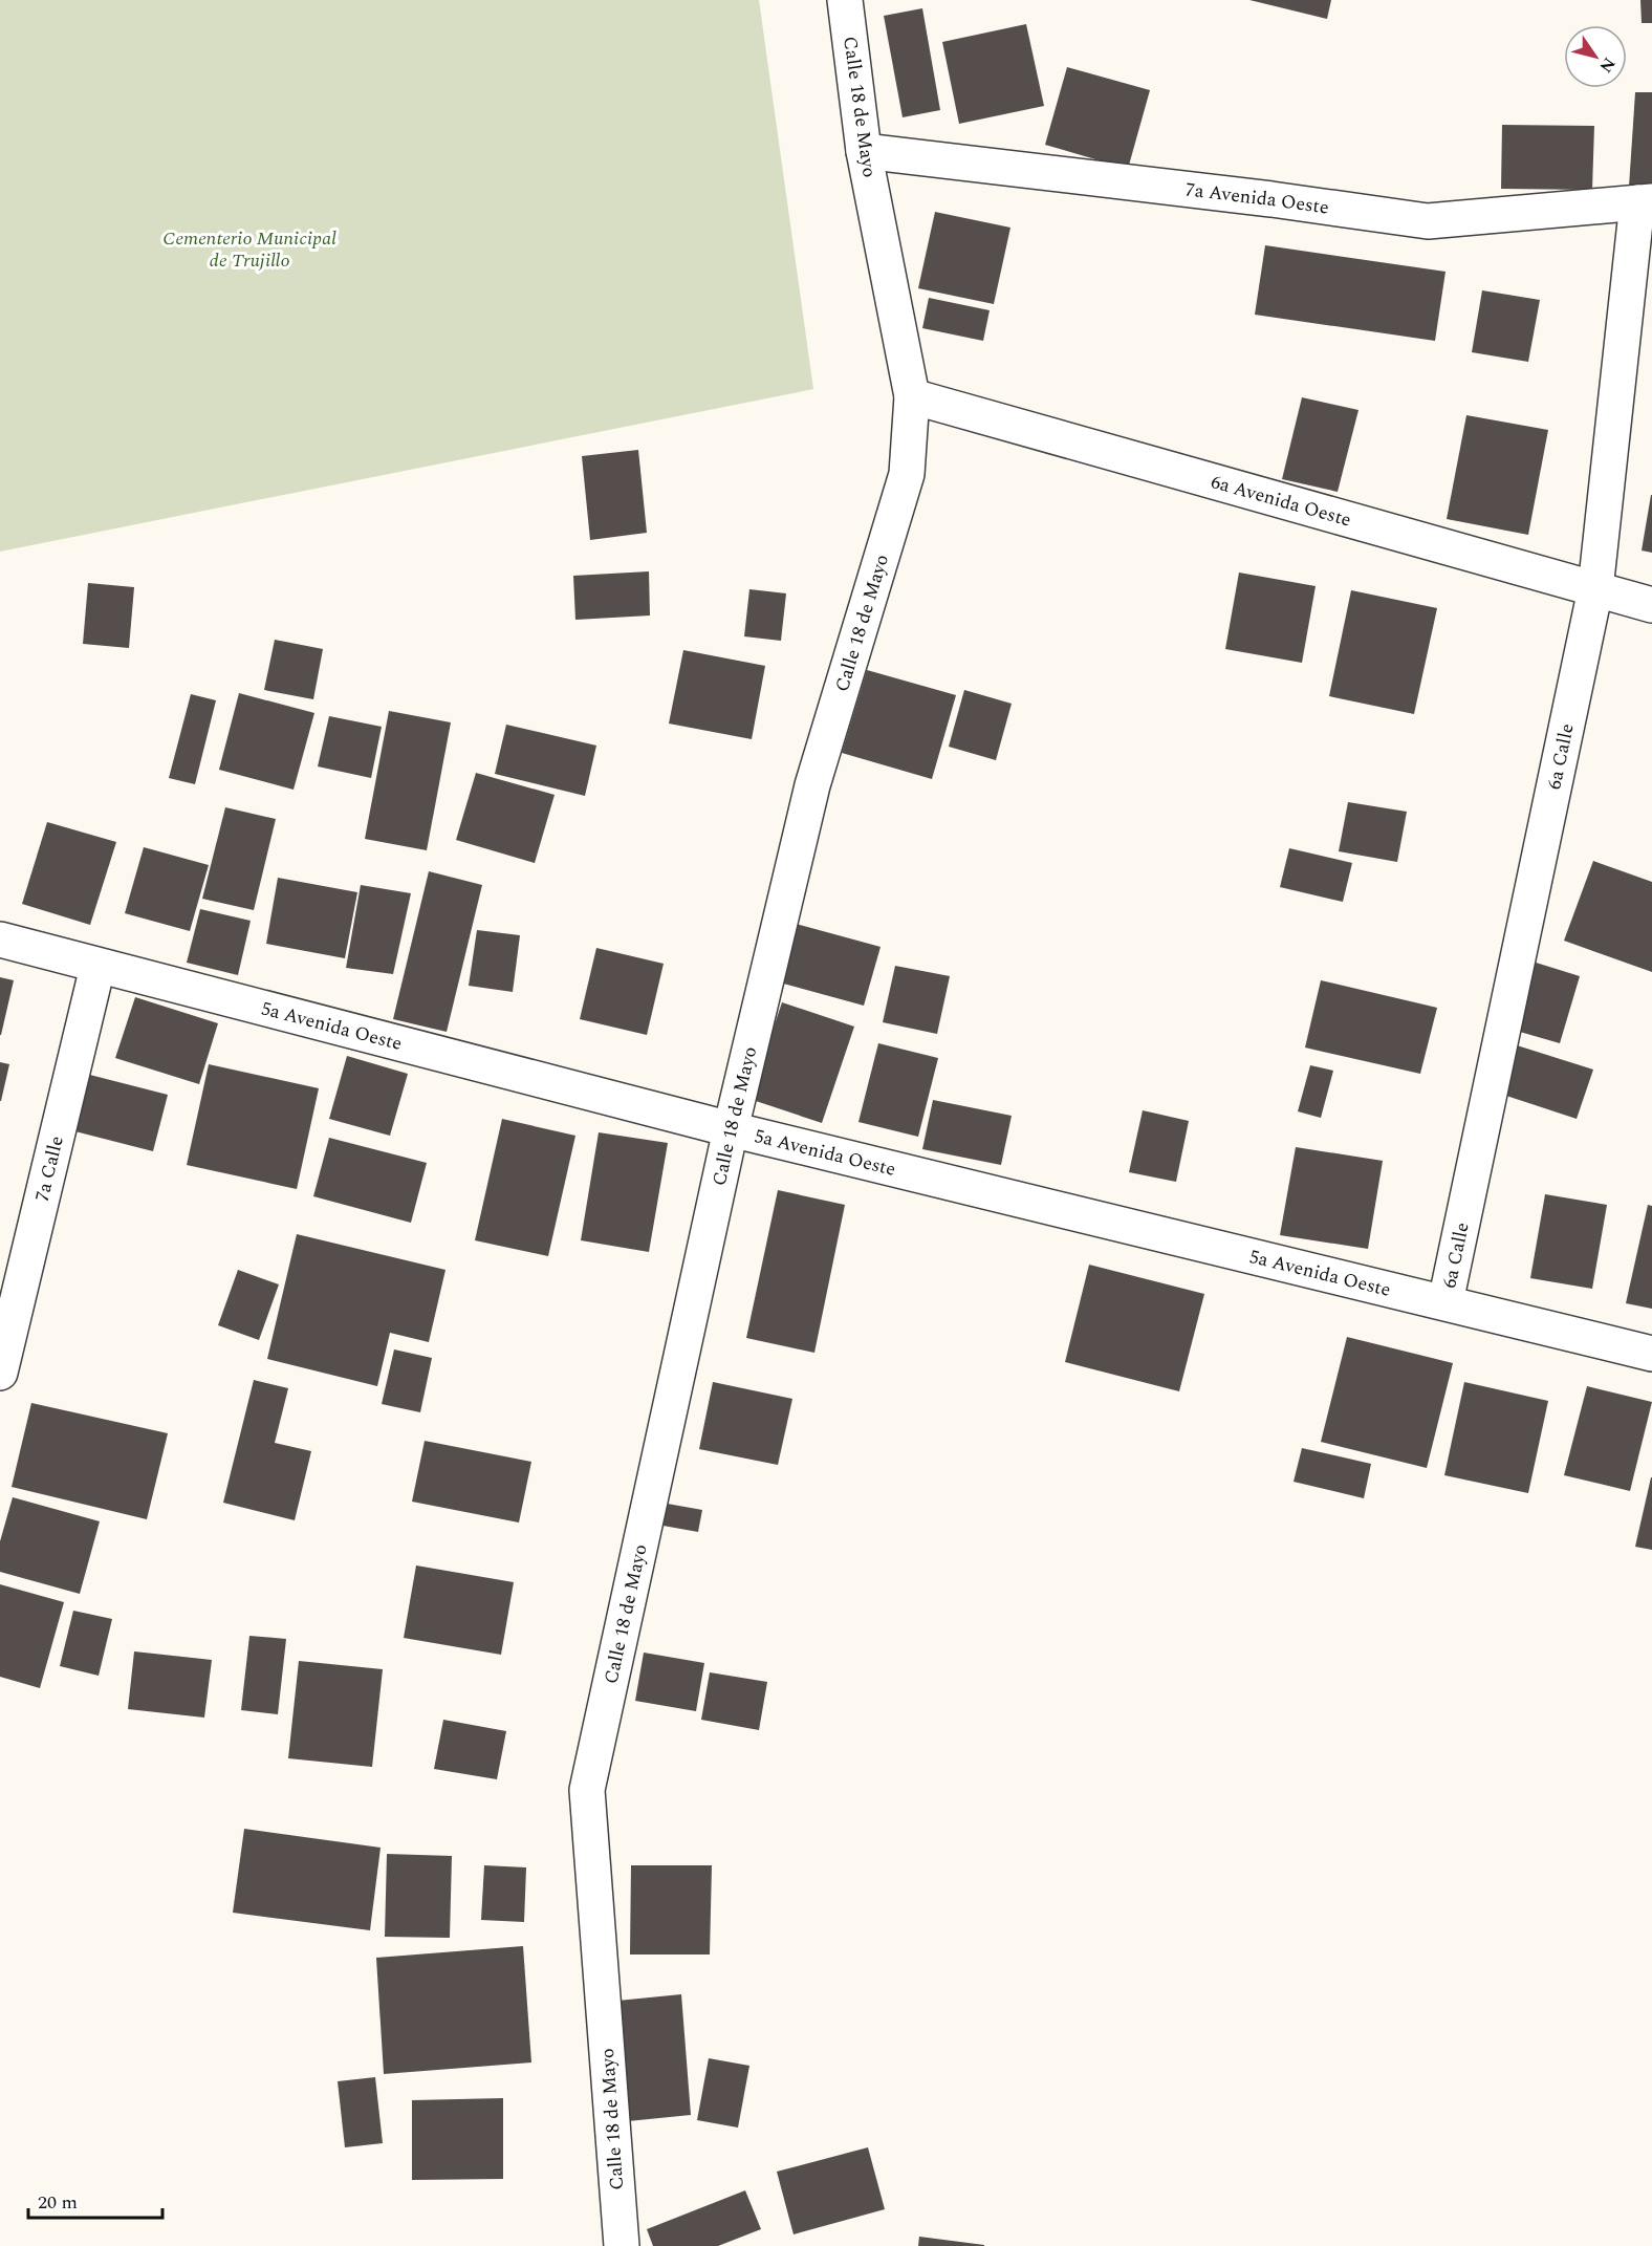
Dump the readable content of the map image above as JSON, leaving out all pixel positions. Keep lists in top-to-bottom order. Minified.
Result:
{"streets":{"street":["Calle 18 de Mayo","7a Avenida Oeste","6a Avenida Oeste","6a Calle","5a Avenida Oeste","7a Calle"]},"crossings":[["Calle 18 de Mayo","7a Avenida Oeste"],["Calle 18 de Mayo","6a Avenida Oeste"],["Calle 18 de Mayo","5a Avenida Oeste"],["7a Avenida Oeste","6a Calle"],["6a Avenida Oeste","6a Calle"],["6a Calle","5a Avenida Oeste"],["5a Avenida Oeste","7a Calle"]],"parks":["Cementerio Municipal de Trujillo"],"scale_bar":"20 m","north":"bottom right"}
